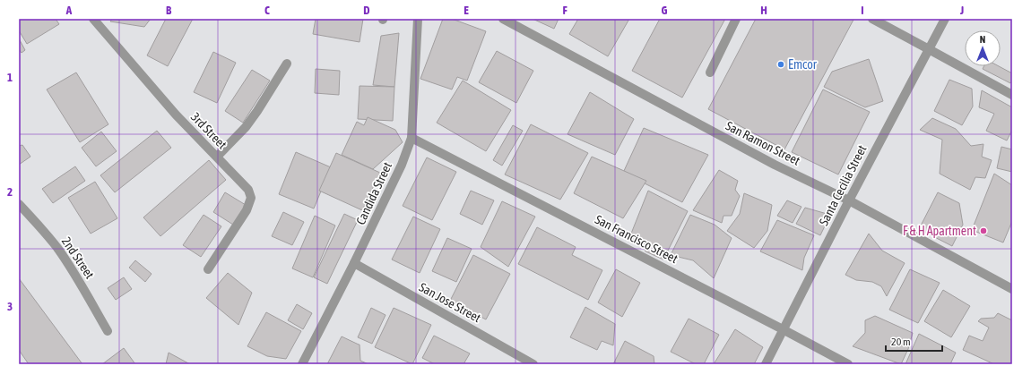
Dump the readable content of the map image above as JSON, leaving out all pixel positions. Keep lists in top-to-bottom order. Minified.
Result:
{"streets":{"street":["3rd Street","San Ramon Street","Santa Cecilia Street","Candida Street","San Francisco Street","2nd Street","San Jose Street"]},"crossings":[["San Ramon Street","Santa Cecilia Street"],["Santa Cecilia Street","San Francisco Street"],["Candida Street","San Francisco Street"],["Candida Street","San Jose Street"]],"places":["Emcor","F & H Apartment"],"scale_bar":"20 m","north":"top","grid":{"columns":["A","B","C","D","E","F","G","H","I","J"],"rows":["1","2","3"]}}
